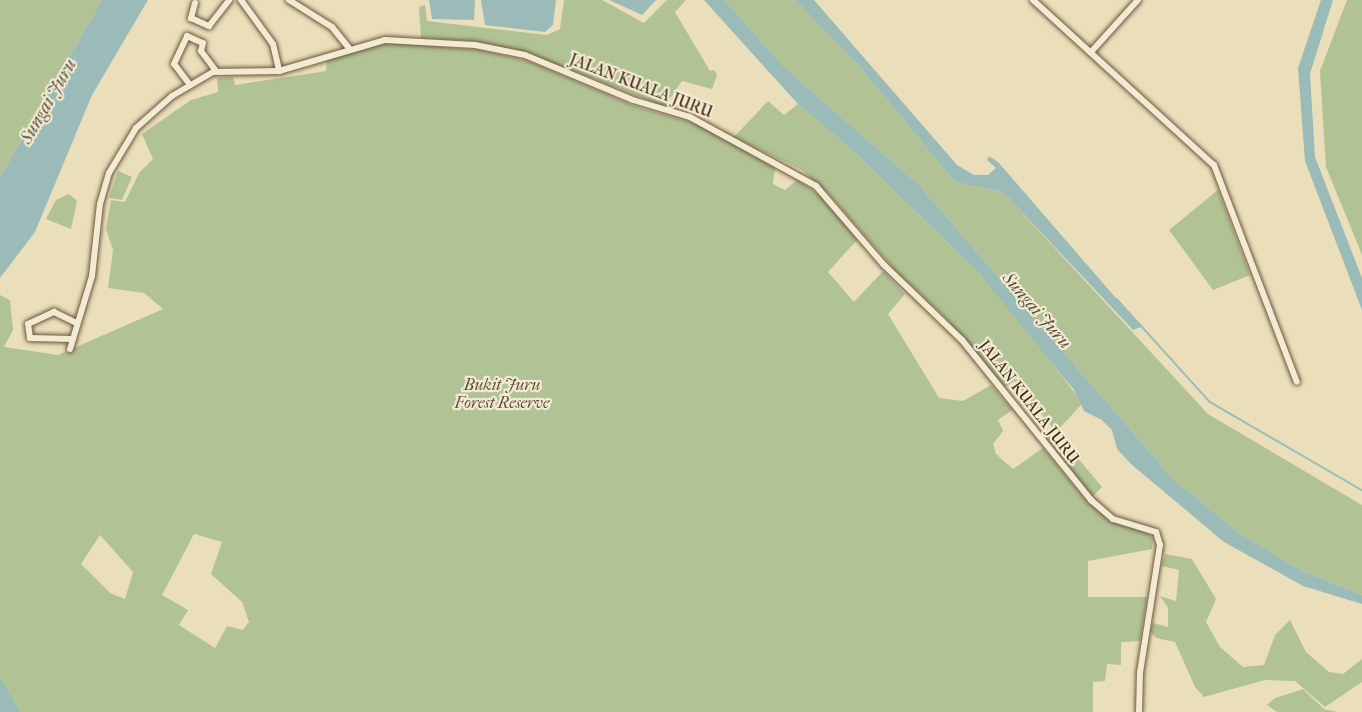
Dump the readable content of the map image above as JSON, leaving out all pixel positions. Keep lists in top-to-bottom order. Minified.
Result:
{"streets":{"street":["JALAN KUALA JURU"]},"water":["Sungai Juru"],"parks":["Bukit Juru Forest Reserve"]}
